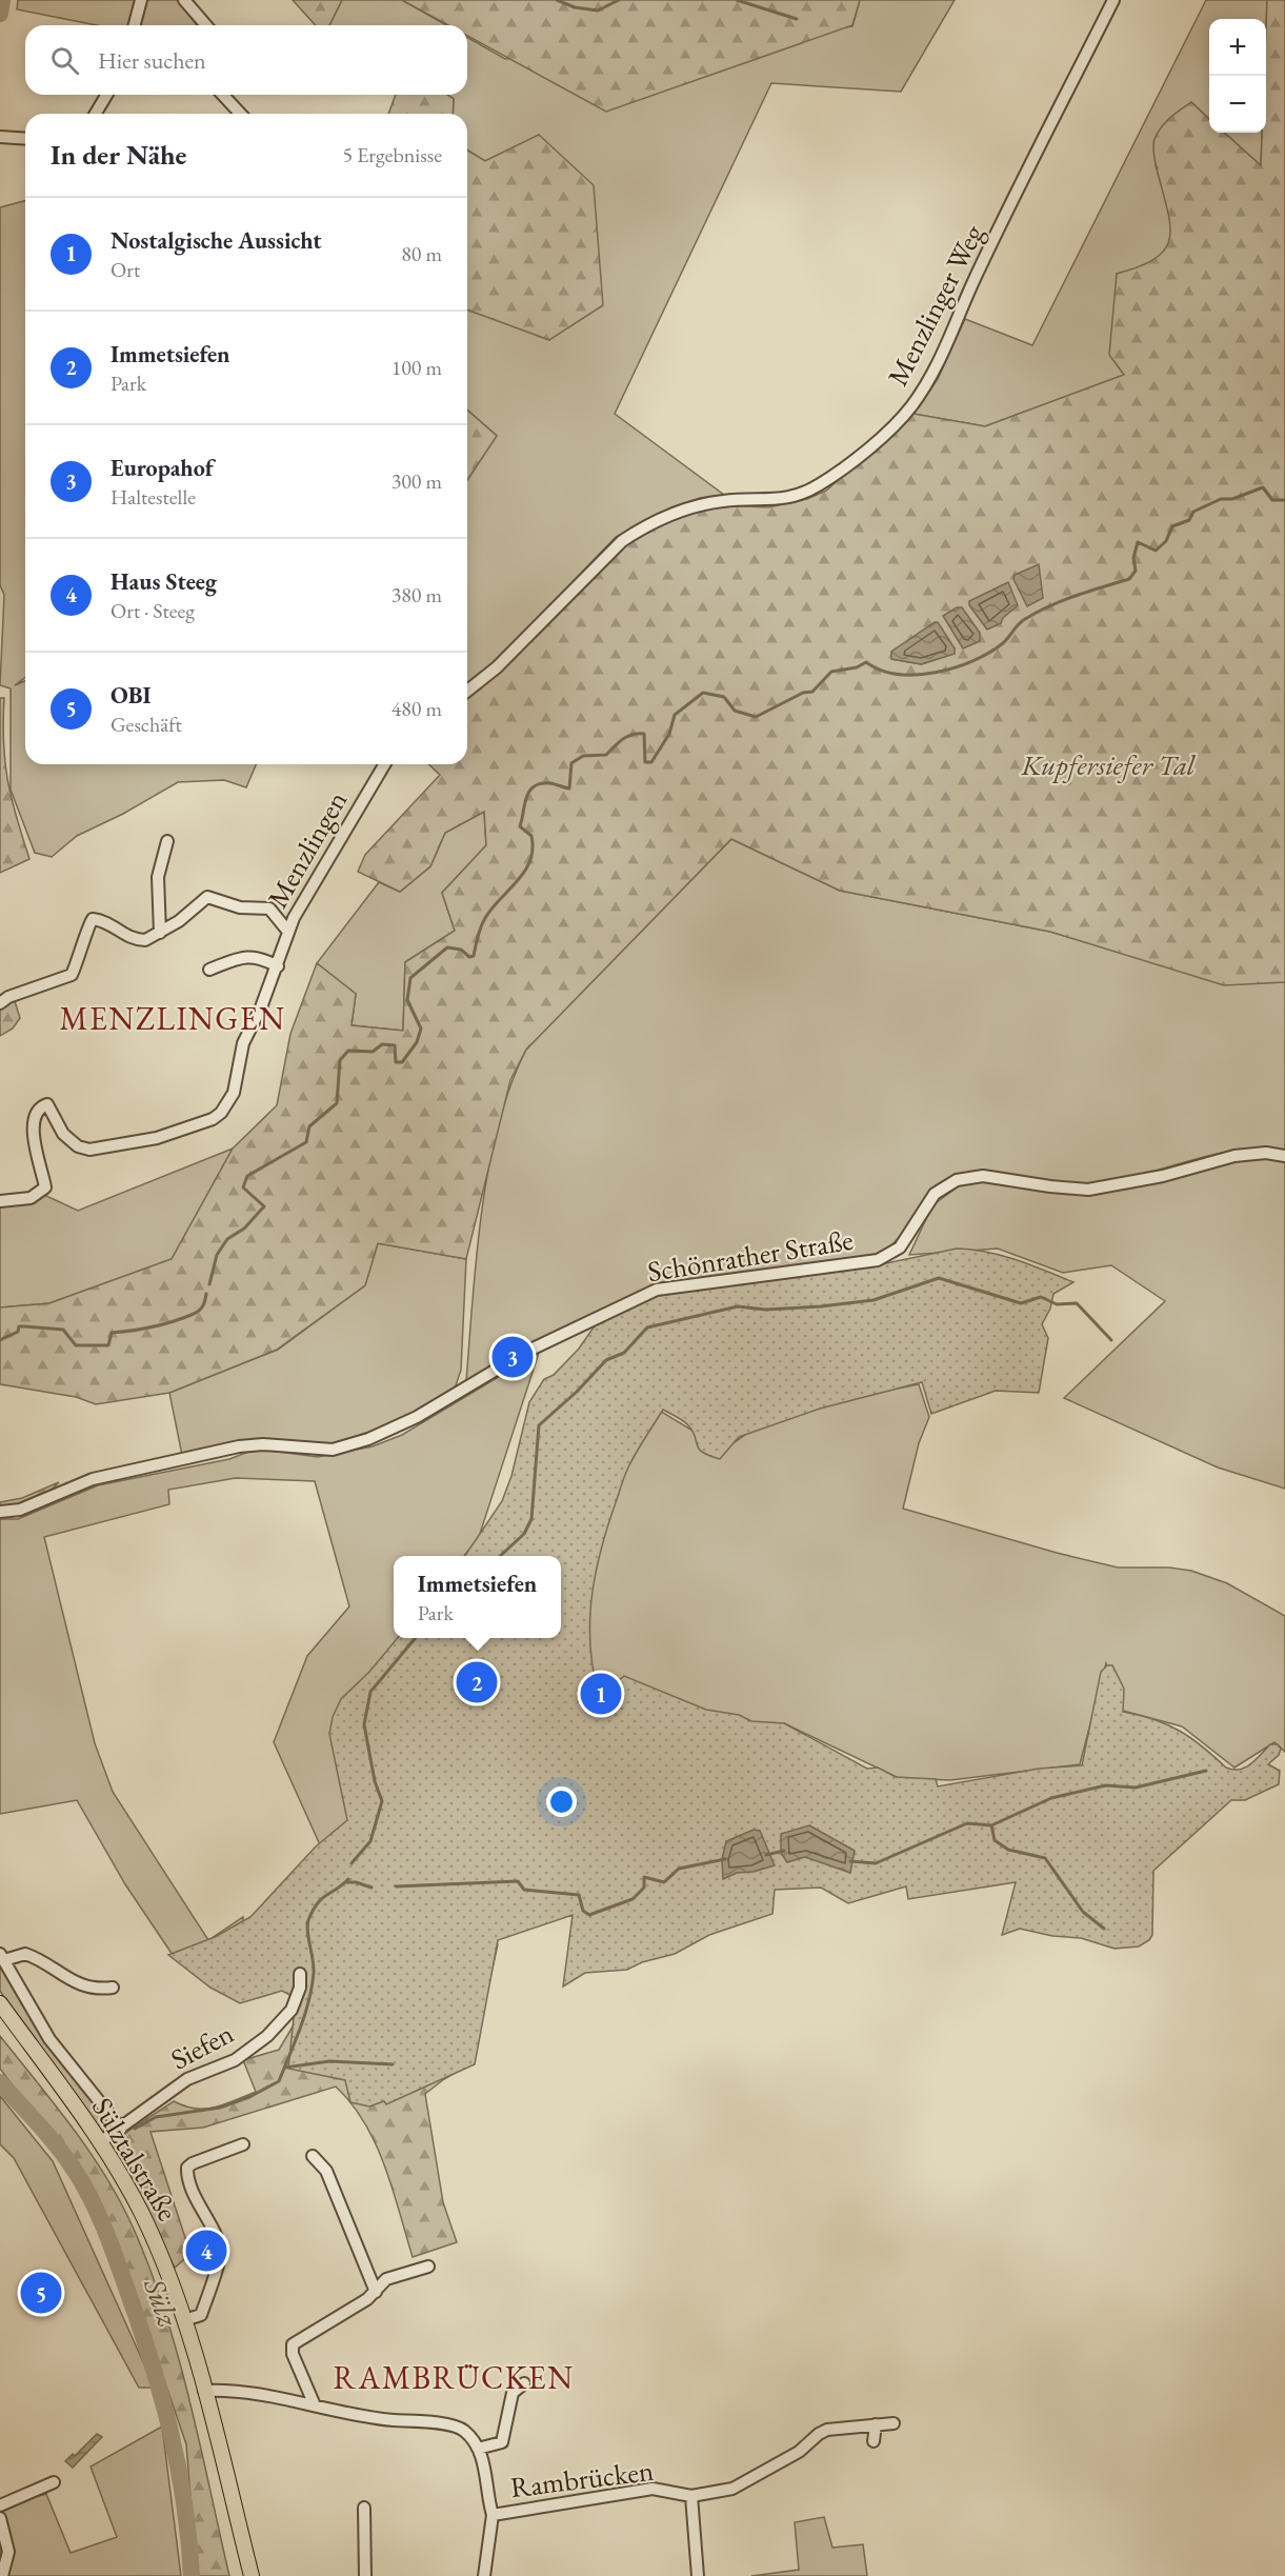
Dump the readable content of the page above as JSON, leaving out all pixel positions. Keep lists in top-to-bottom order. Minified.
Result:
{"streets":{"main road":["Sülztalstraße"],"street":["Menzlinger Weg","Menzlingen","Schönrather Straße","Siefen","Rambrücken"]},"crossings":[["Siefen","Sülztalstraße"],["Sülztalstraße","Rambrücken"]],"districts":["MENZLINGEN","RAMBRÜCKEN"],"water":["Sülz"],"parks":["Kupfersiefer Tal"],"page":{"map_buttons":["+","−"],"search":"Hier suchen","heading":["In der Nähe","5 Ergebnisse"],"list":[{"mark":"1","name":"Nostalgische Aussicht","note":"Ort","value":"80 m"},{"mark":"2","name":"Immetsiefen","note":"Park","value":"100 m"},{"mark":"3","name":"Europahof","note":"Haltestelle","value":"300 m"},{"mark":"4","name":"Haus Steeg","note":"Ort · Steeg","value":"380 m"},{"mark":"5","name":"OBI","note":"Geschäft","value":"480 m"}],"pins":["3","2","1","4","5"],"popup":["Immetsiefen","Park"]}}
